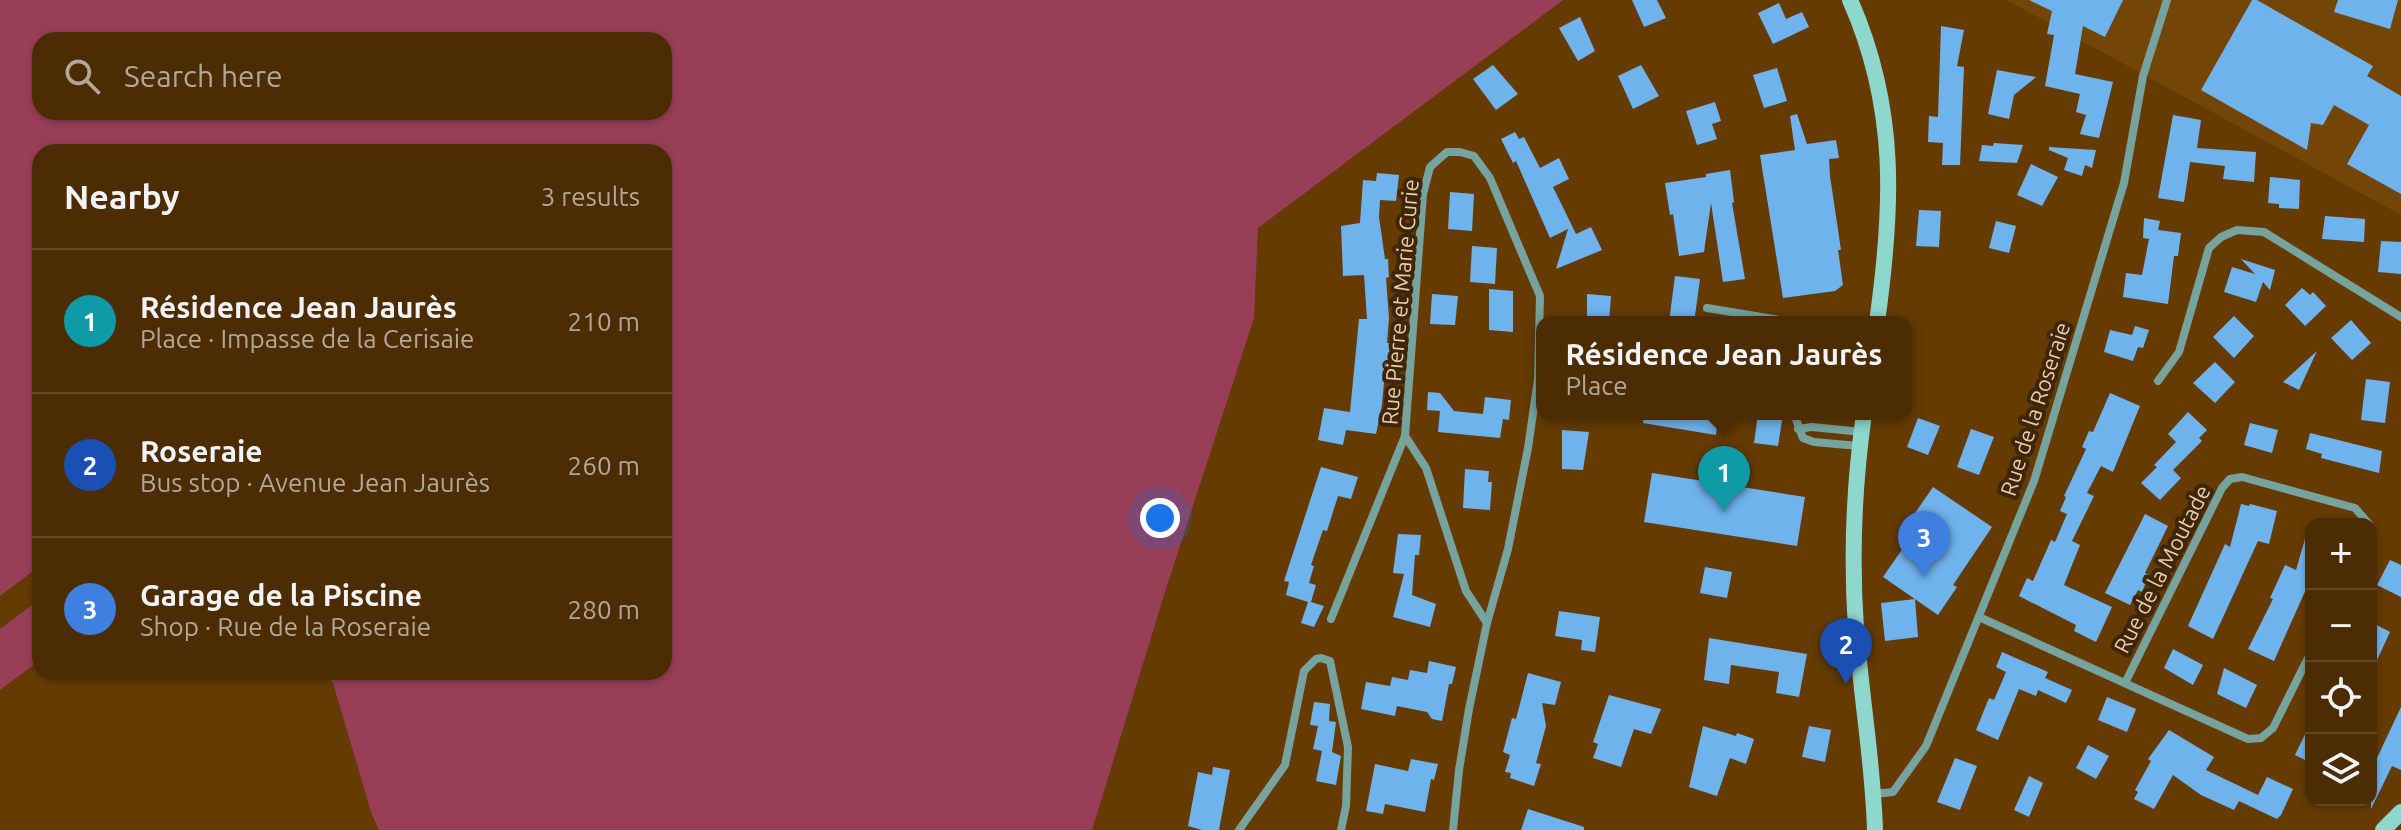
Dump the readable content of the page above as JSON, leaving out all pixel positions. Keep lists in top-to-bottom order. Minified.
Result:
{"streets":{"street":["Rue Pierre et Marie Curie","Rue de la Roseraie","Rue de la Moutade"]},"crossings":[["Rue de la Roseraie","Rue de la Moutade"]],"page":{"search":"Search here","heading":["Nearby","3 results"],"list":[{"mark":"1","name":"Résidence Jean Jaurès","note":"Place · Impasse de la Cerisaie","value":"210 m"},{"mark":"2","name":"Roseraie","note":"Bus stop · Avenue Jean Jaurès","value":"260 m"},{"mark":"3","name":"Garage de la Piscine","note":"Shop · Rue de la Roseraie","value":"280 m"}],"popup":["Résidence Jean Jaurès","Place"],"pins":["1","3","2"],"map_buttons":["+","−"]}}
